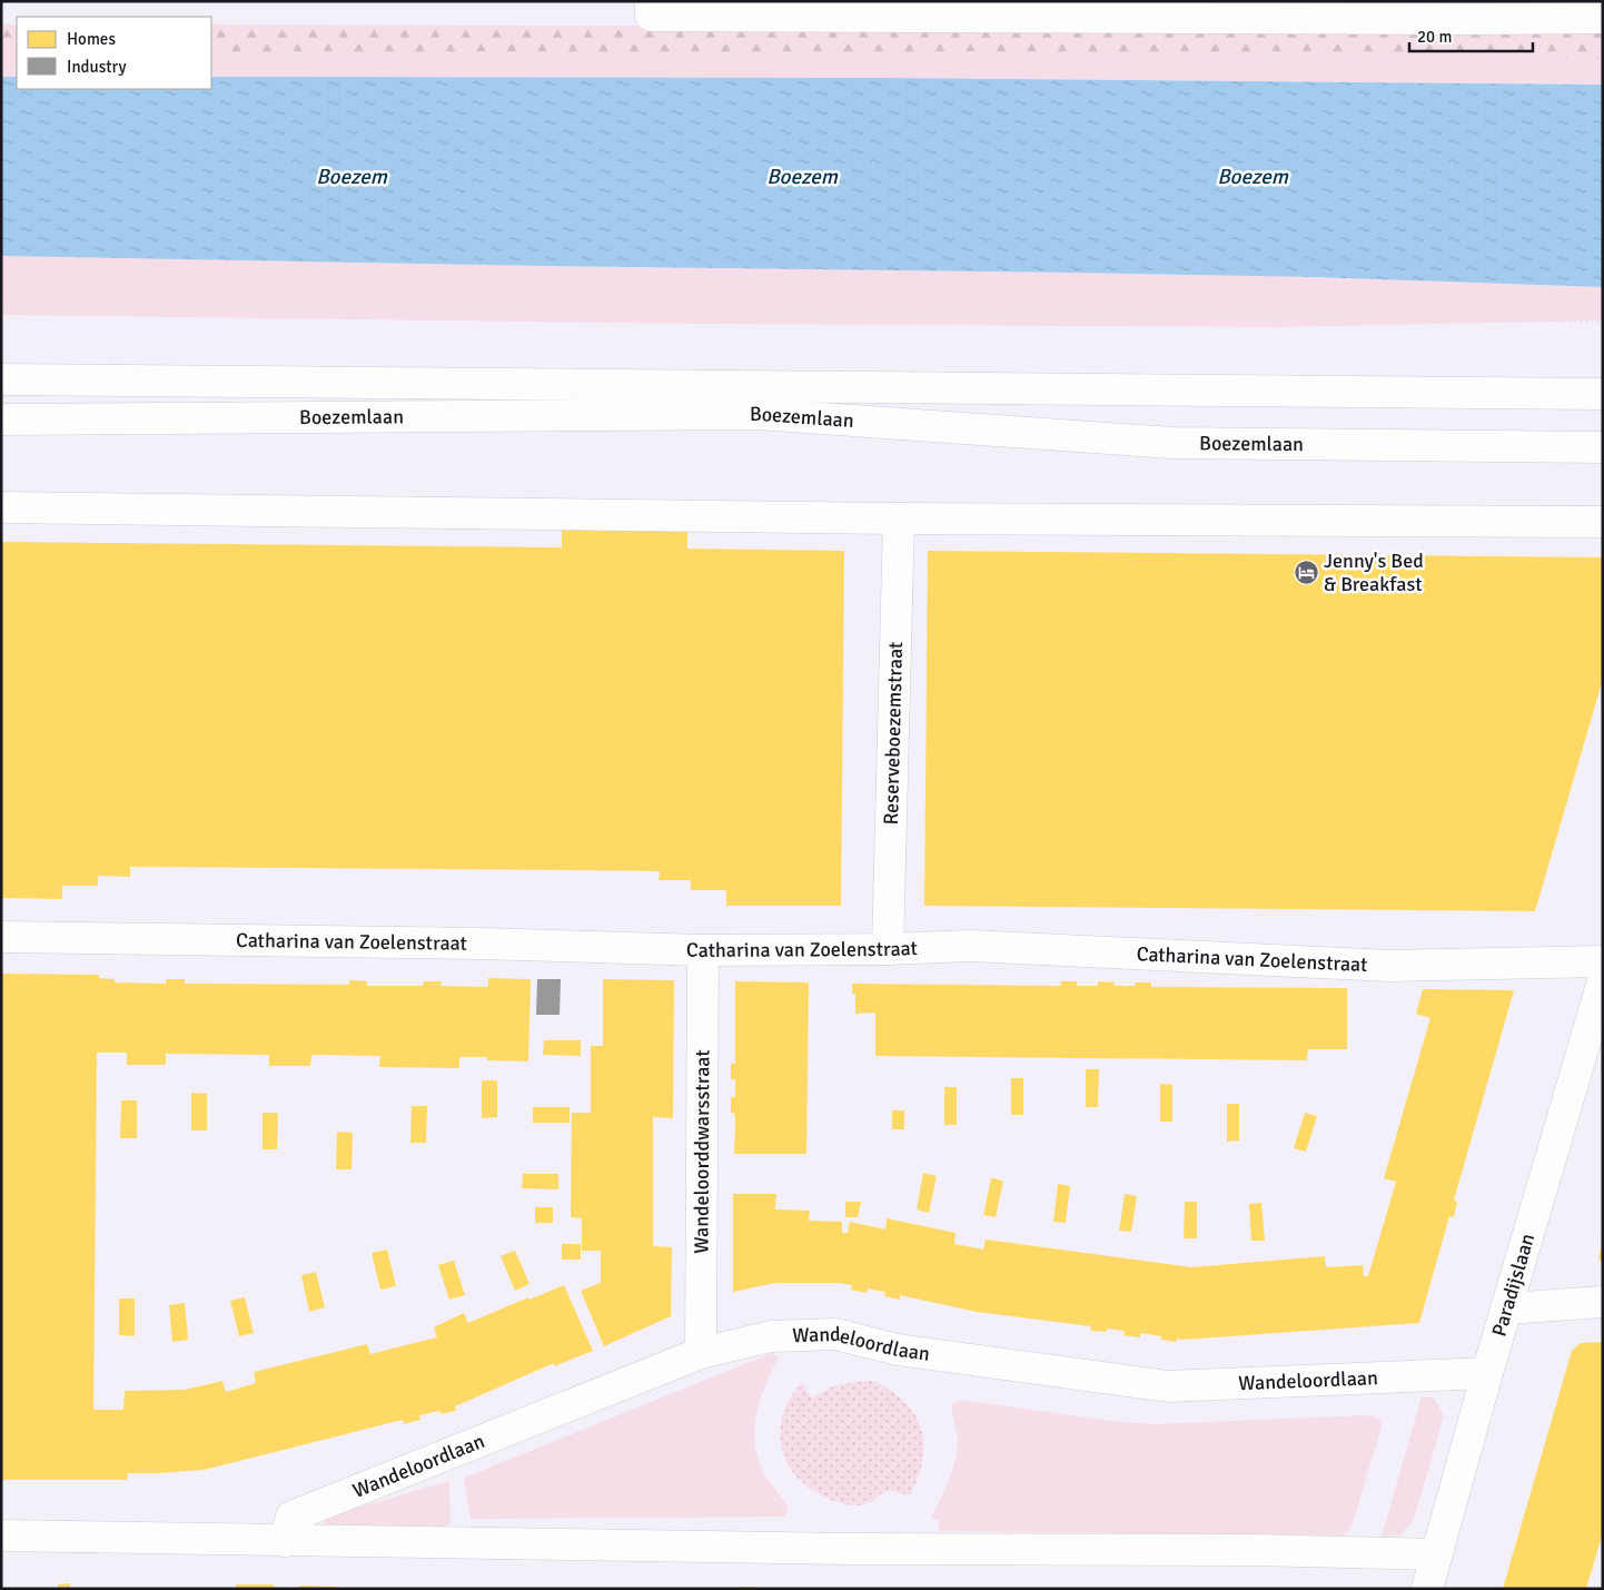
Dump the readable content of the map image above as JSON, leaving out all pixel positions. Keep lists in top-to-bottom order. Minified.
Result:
{"streets":{"street":["Boezemlaan","Reserveboezemstraat","Catharina van Zoelenstraat","Wandeloorddwarsstraat","Paradijslaan","Wandeloordlaan"]},"crossings":[["Reserveboezemstraat","Catharina van Zoelenstraat"],["Catharina van Zoelenstraat","Wandeloorddwarsstraat"],["Wandeloorddwarsstraat","Wandeloordlaan"],["Paradijslaan","Wandeloordlaan"]],"water":["Boezem"],"places":{"hotel":["Jenny's Bed & Breakfast"]},"legend":["Homes","Industry"],"scale_bar":"20 m"}
